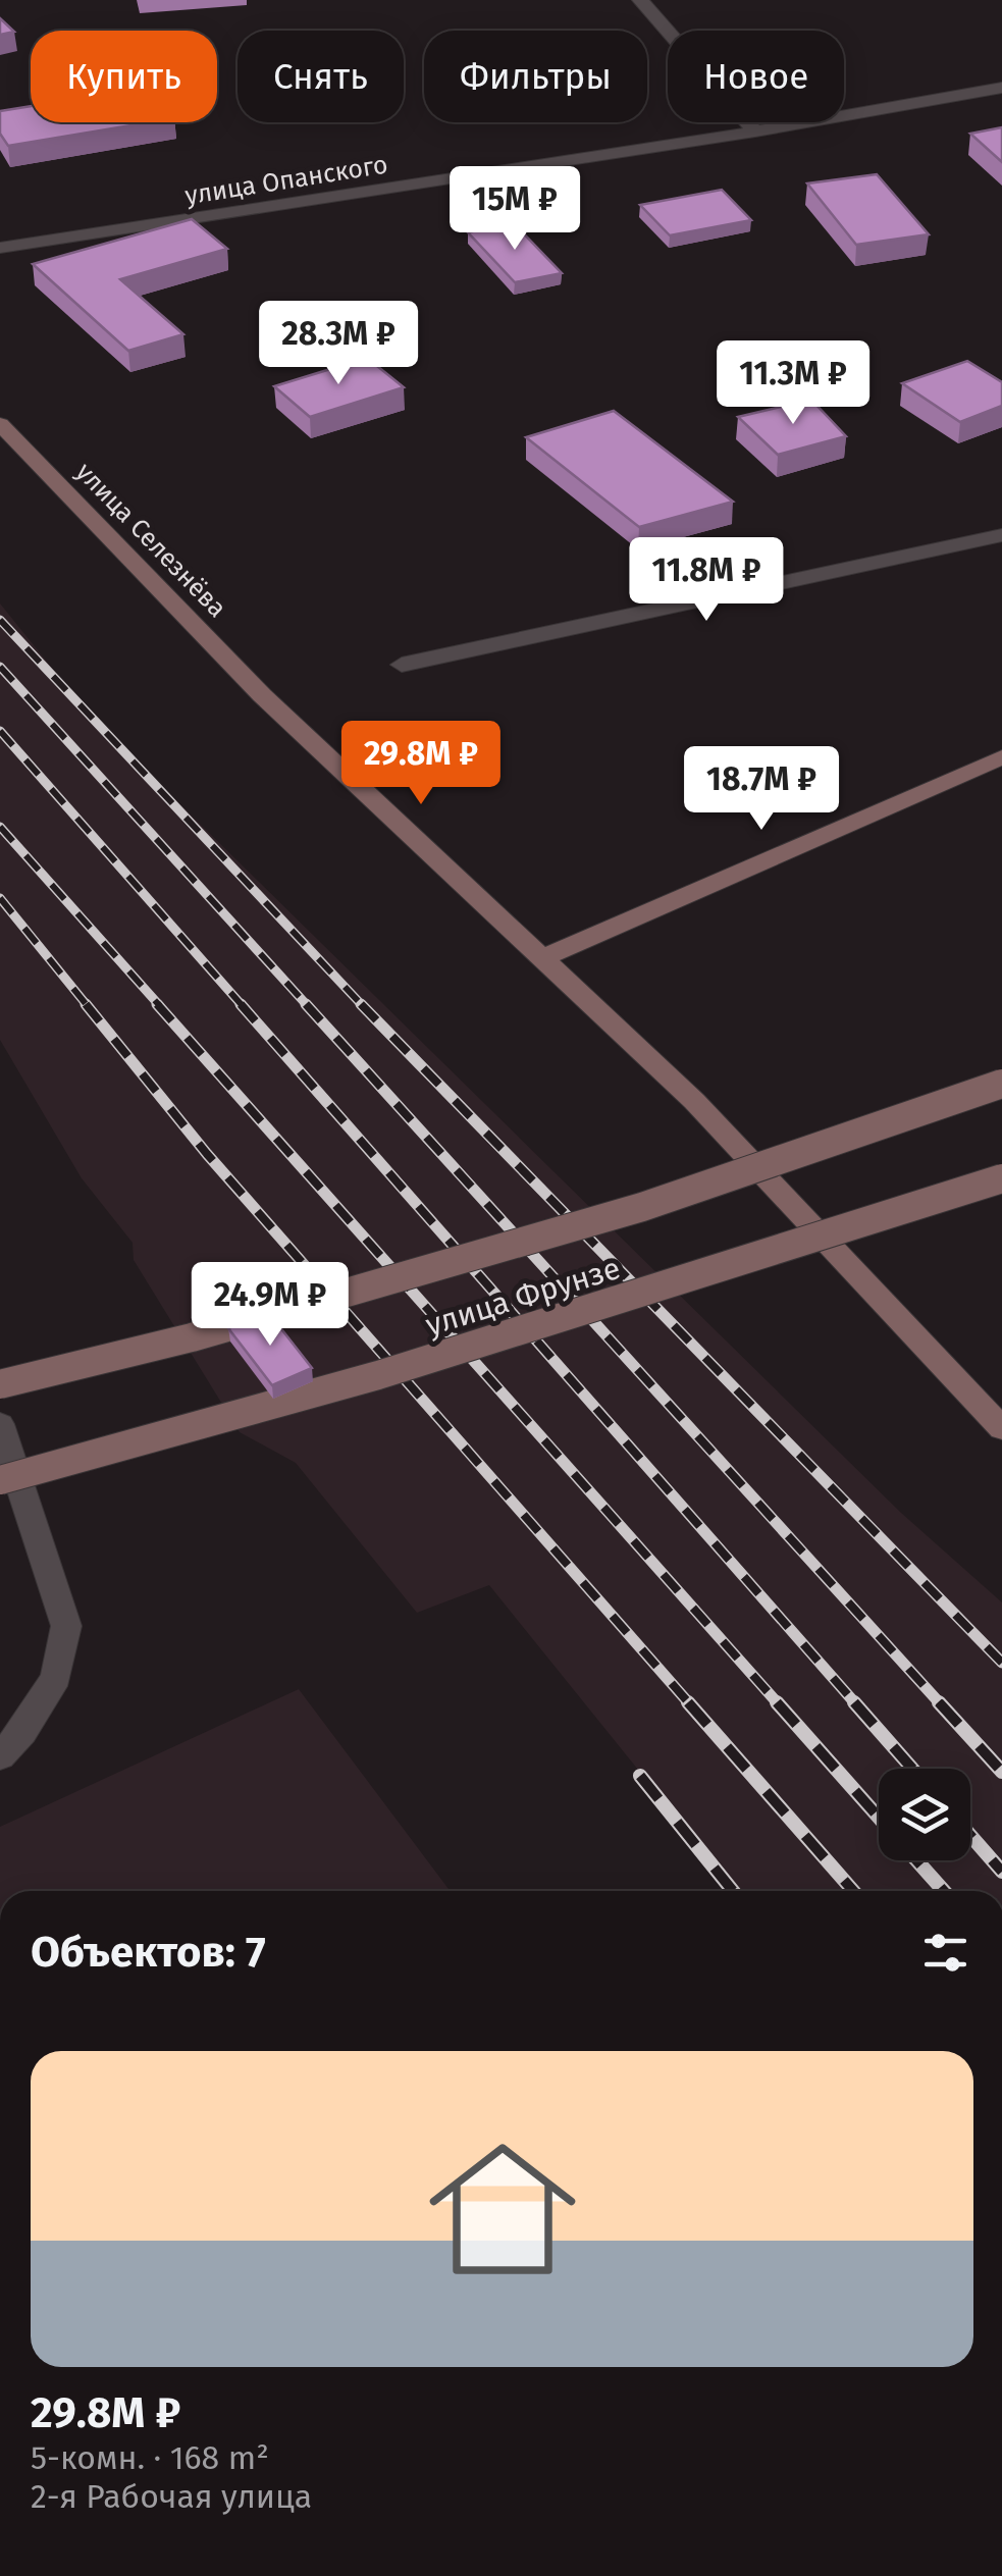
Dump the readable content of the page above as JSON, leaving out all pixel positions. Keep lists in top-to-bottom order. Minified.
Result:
{"streets":{"main road":["улица Селезнёва","улица Фрунзе"],"street":["улица Опанского"]},"page":{"chip":["Купить","Снять","Фильтры","Новое"],"price":["15M ₽","28.3M ₽","11.3M ₽","11.8M ₽","29.8M ₽","18.7M ₽","24.9M ₽"],"heading":"Объектов: 7","list":[{"name":"29.8M ₽","note":"5-комн. · 168 m² · 2-я Рабочая улица"}]}}
